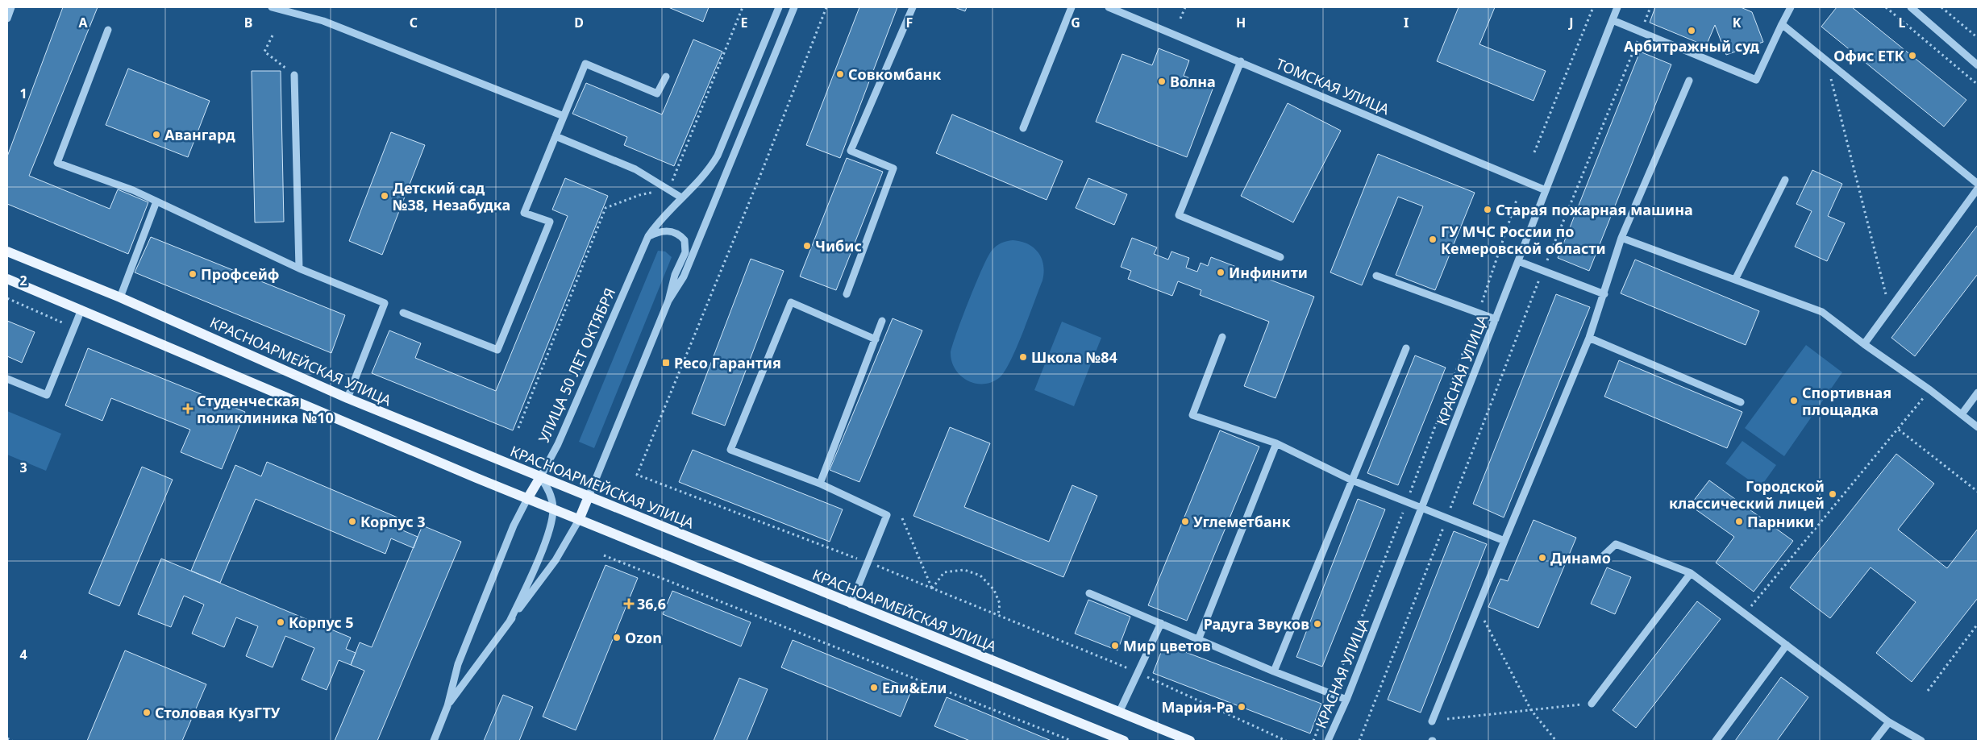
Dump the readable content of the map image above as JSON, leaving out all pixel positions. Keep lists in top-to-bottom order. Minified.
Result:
{"streets":{"main road":["КРАСНОАРМЕЙСКАЯ УЛИЦА","УЛИЦА 50 ЛЕТ ОКТЯБРЯ"],"street":["ТОМСКАЯ УЛИЦА","КРАСНАЯ УЛИЦА"]},"crossings":[["ТОМСКАЯ УЛИЦА","КРАСНАЯ УЛИЦА"],["КРАСНОАРМЕЙСКАЯ УЛИЦА","УЛИЦА 50 ЛЕТ ОКТЯБРЯ"]],"places":{"other":["Арбитражный суд","Офис ЕТК","Совкомбанк","Волна","Авангард","Детский сад №38, Незабудка","Старая пожарная машина","ГУ МЧС России по Кемеровской области","Чибис","Инфинити","Профсейф","Школа №84","Спортивная площадка","Городской классический лицей","Корпус 3","Углеметбанк","Парники","Динамо","Корпус 5","Радуга Звуков","Ozon","Мир цветов","Ели&Ели","Мария-Ра","Столовая КузГТУ"],"transit":["Ресо Гарантия"],"health":["Студенческая поликлиника №10","36,6"]},"grid":{"columns":["A","B","C","D","E","F","G","H","I","J","K","L"],"rows":["1","2","3","4"]}}
